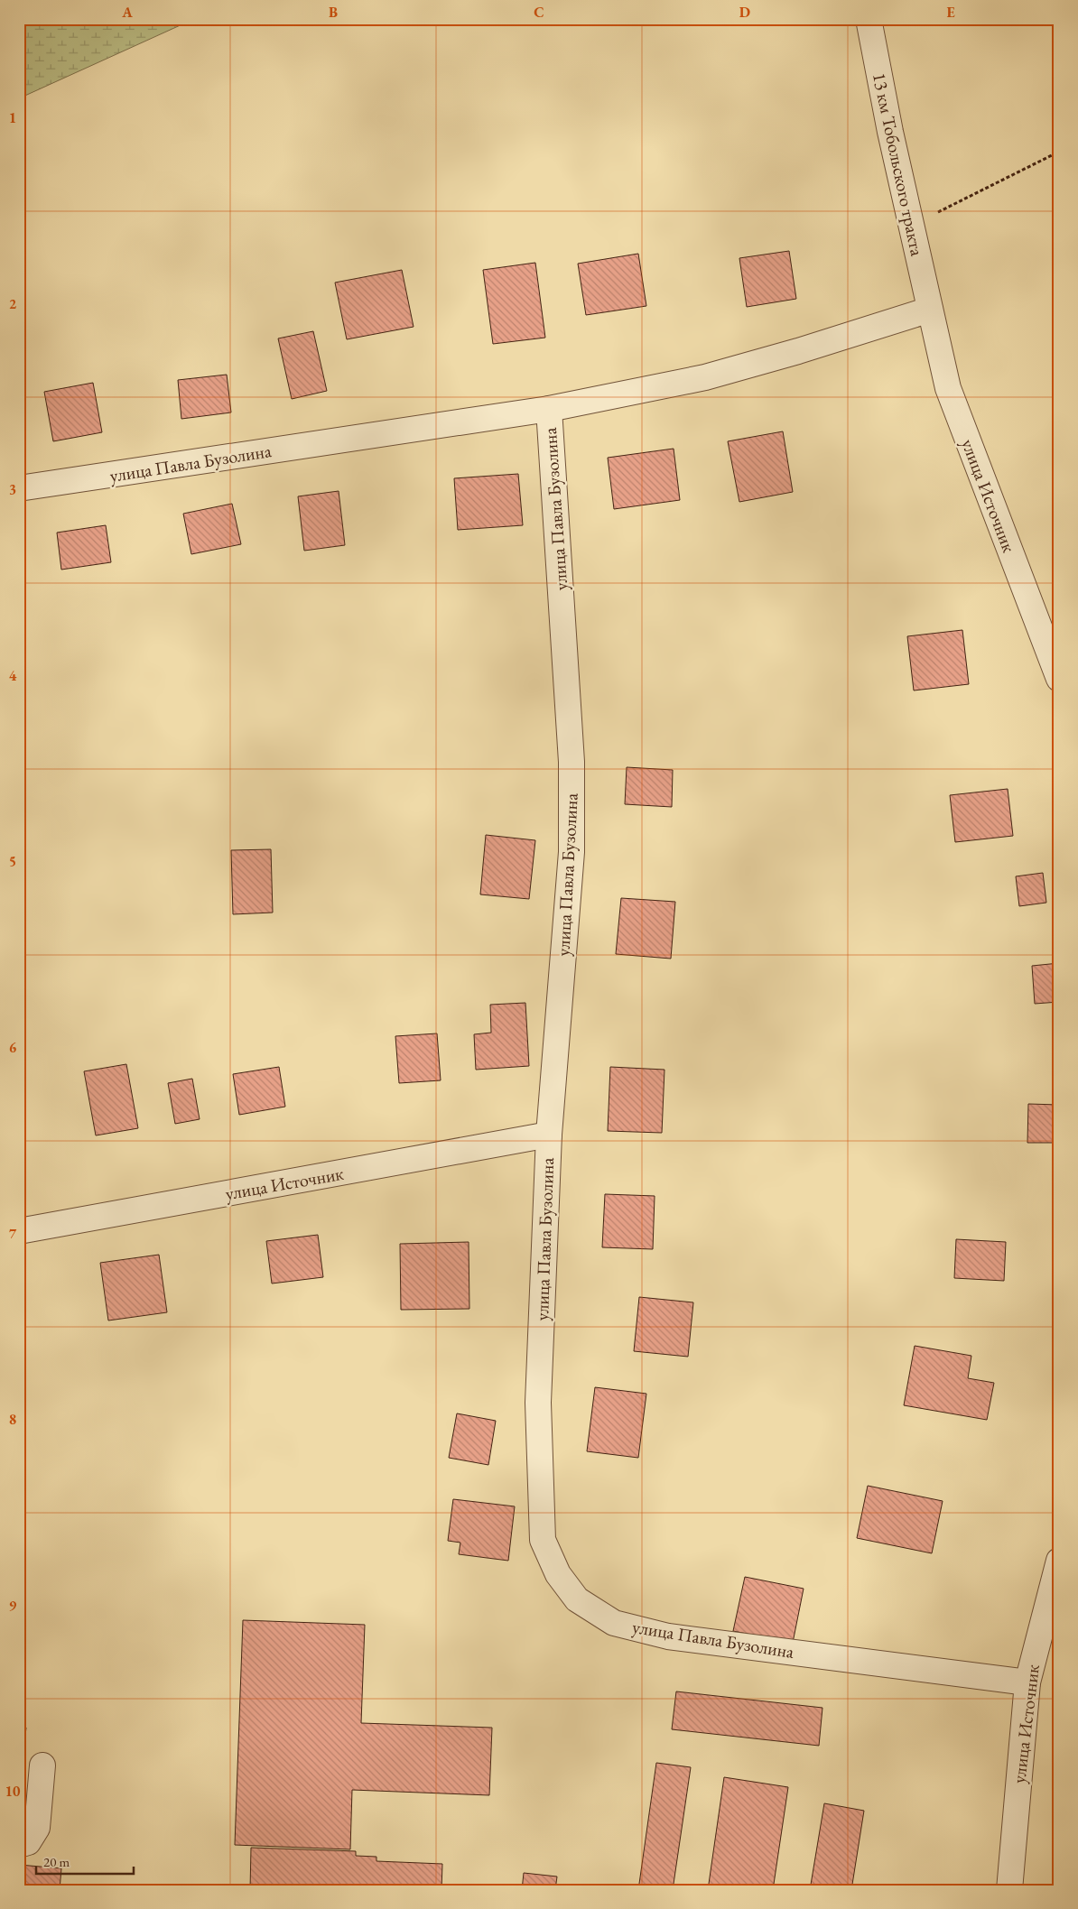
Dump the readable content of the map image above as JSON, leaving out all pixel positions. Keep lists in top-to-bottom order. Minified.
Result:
{"streets":{"street":["13 км Тобольского тракта","улица Павла Бузолина","улица Источник"]},"crossings":[["13 км Тобольского тракта","улица Павла Бузолина"],["13 км Тобольского тракта","улица Источник"],["улица Павла Бузолина","улица Источник"]],"scale_bar":"20 m","grid":{"columns":["A","B","C","D","E"],"rows":["1","2","3","4","5","6","7","8","9","10"]}}
